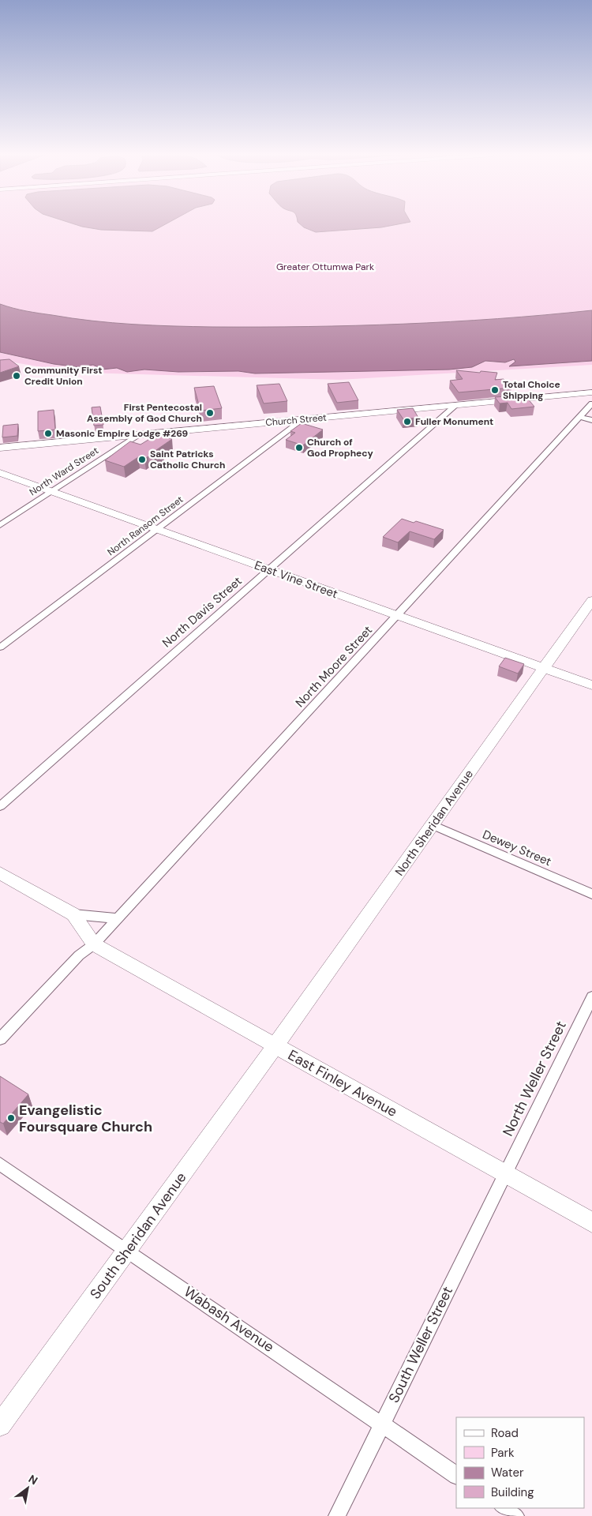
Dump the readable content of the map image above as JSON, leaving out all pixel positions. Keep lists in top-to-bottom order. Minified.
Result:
{"streets":{"main road":["Church Street","East Vine Street","North Sheridan Avenue","East Finley Avenue","South Sheridan Avenue"],"street":["North Ward Street","North Ransom Street","North Davis Street","North Moore Street","Dewey Street","North Weller Street","Wabash Avenue","South Weller Street"]},"crossings":[["Church Street","North Ward Street"],["Church Street","North Ransom Street"],["Church Street","North Davis Street"],["North Ward Street","East Vine Street"],["North Ransom Street","East Vine Street"],["East Vine Street","North Davis Street"],["East Vine Street","North Moore Street"],["East Vine Street","North Sheridan Avenue"],["North Moore Street","East Finley Avenue"],["North Sheridan Avenue","Dewey Street"],["North Sheridan Avenue","East Finley Avenue"],["North Sheridan Avenue","South Sheridan Avenue"],["North Weller Street","East Finley Avenue"],["North Weller Street","South Weller Street"],["East Finley Avenue","South Sheridan Avenue"],["East Finley Avenue","South Weller Street"],["South Sheridan Avenue","Wabash Avenue"],["Wabash Avenue","South Weller Street"]],"parks":["Greater Ottumwa Park"],"places":["Community First Credit Union","Total Choice Shipping","First Pentecostal Assembly of God Church","Fuller Monument","Masonic Empire Lodge #269","Church of God Prophecy","Saint Patricks Catholic Church","Evangelistic Foursquare Church"],"legend":["Road","Park","Water","Building"],"north":"top right"}
